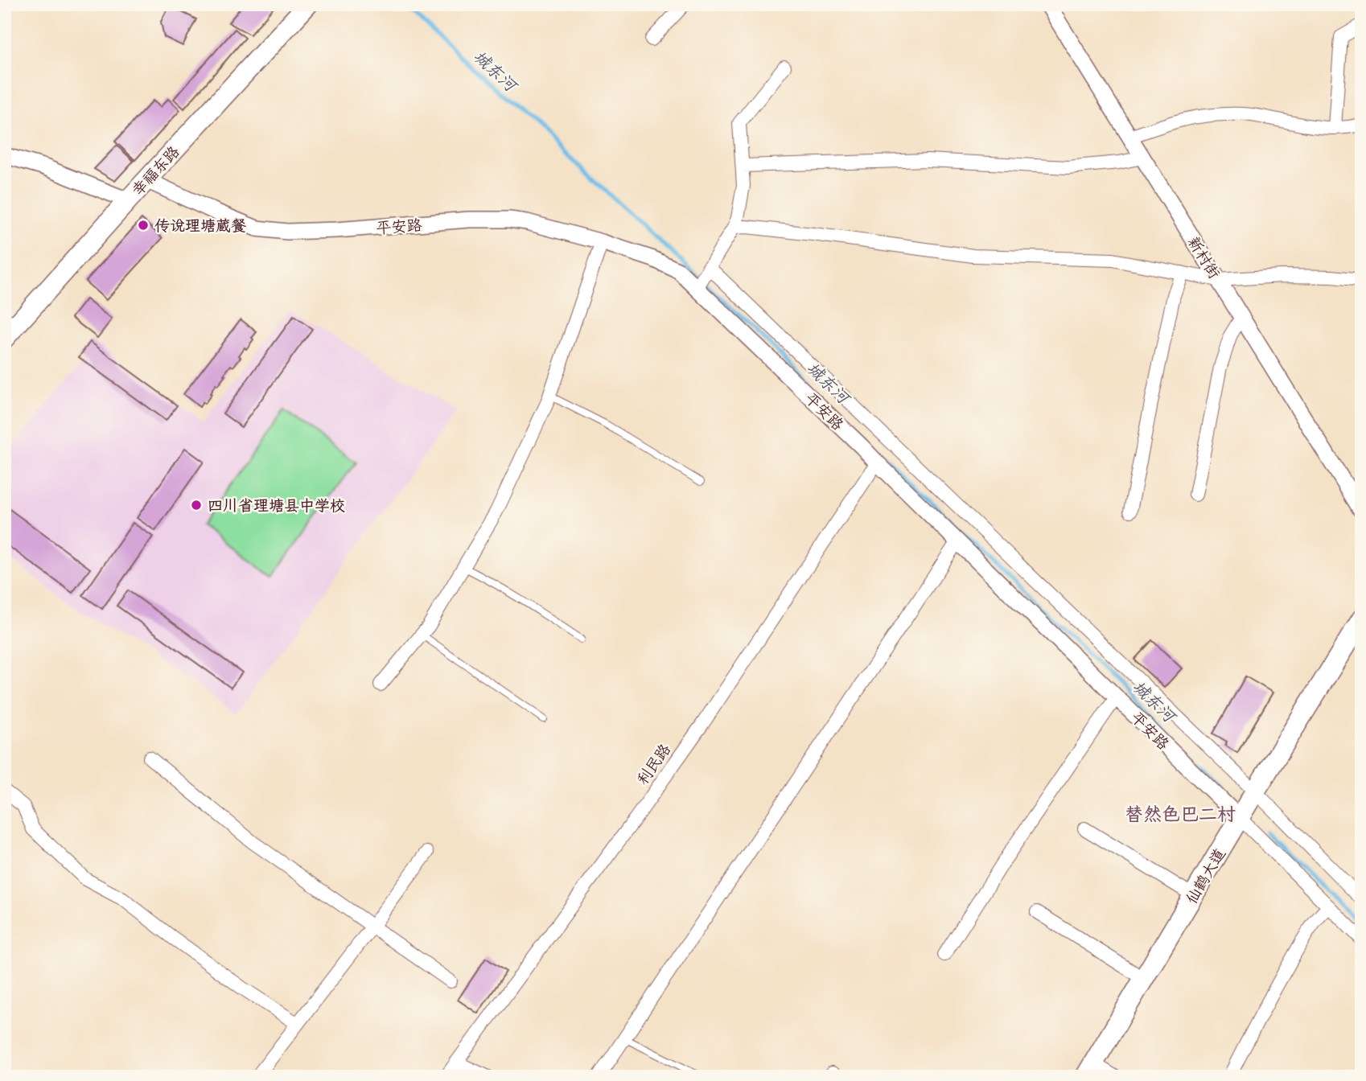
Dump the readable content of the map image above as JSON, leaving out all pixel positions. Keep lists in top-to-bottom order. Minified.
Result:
{"streets":{"main road":["幸福东路","仙鹤大道"],"street":["平安路","新村街","利民路"]},"crossings":[["幸福东路","平安路"],["平安路","利民路"],["平安路","仙鹤大道"]],"districts":["替然色巴二村"],"water":["城东河"],"places":["传说理塘蔵餐","四川省理塘县中学校"]}
